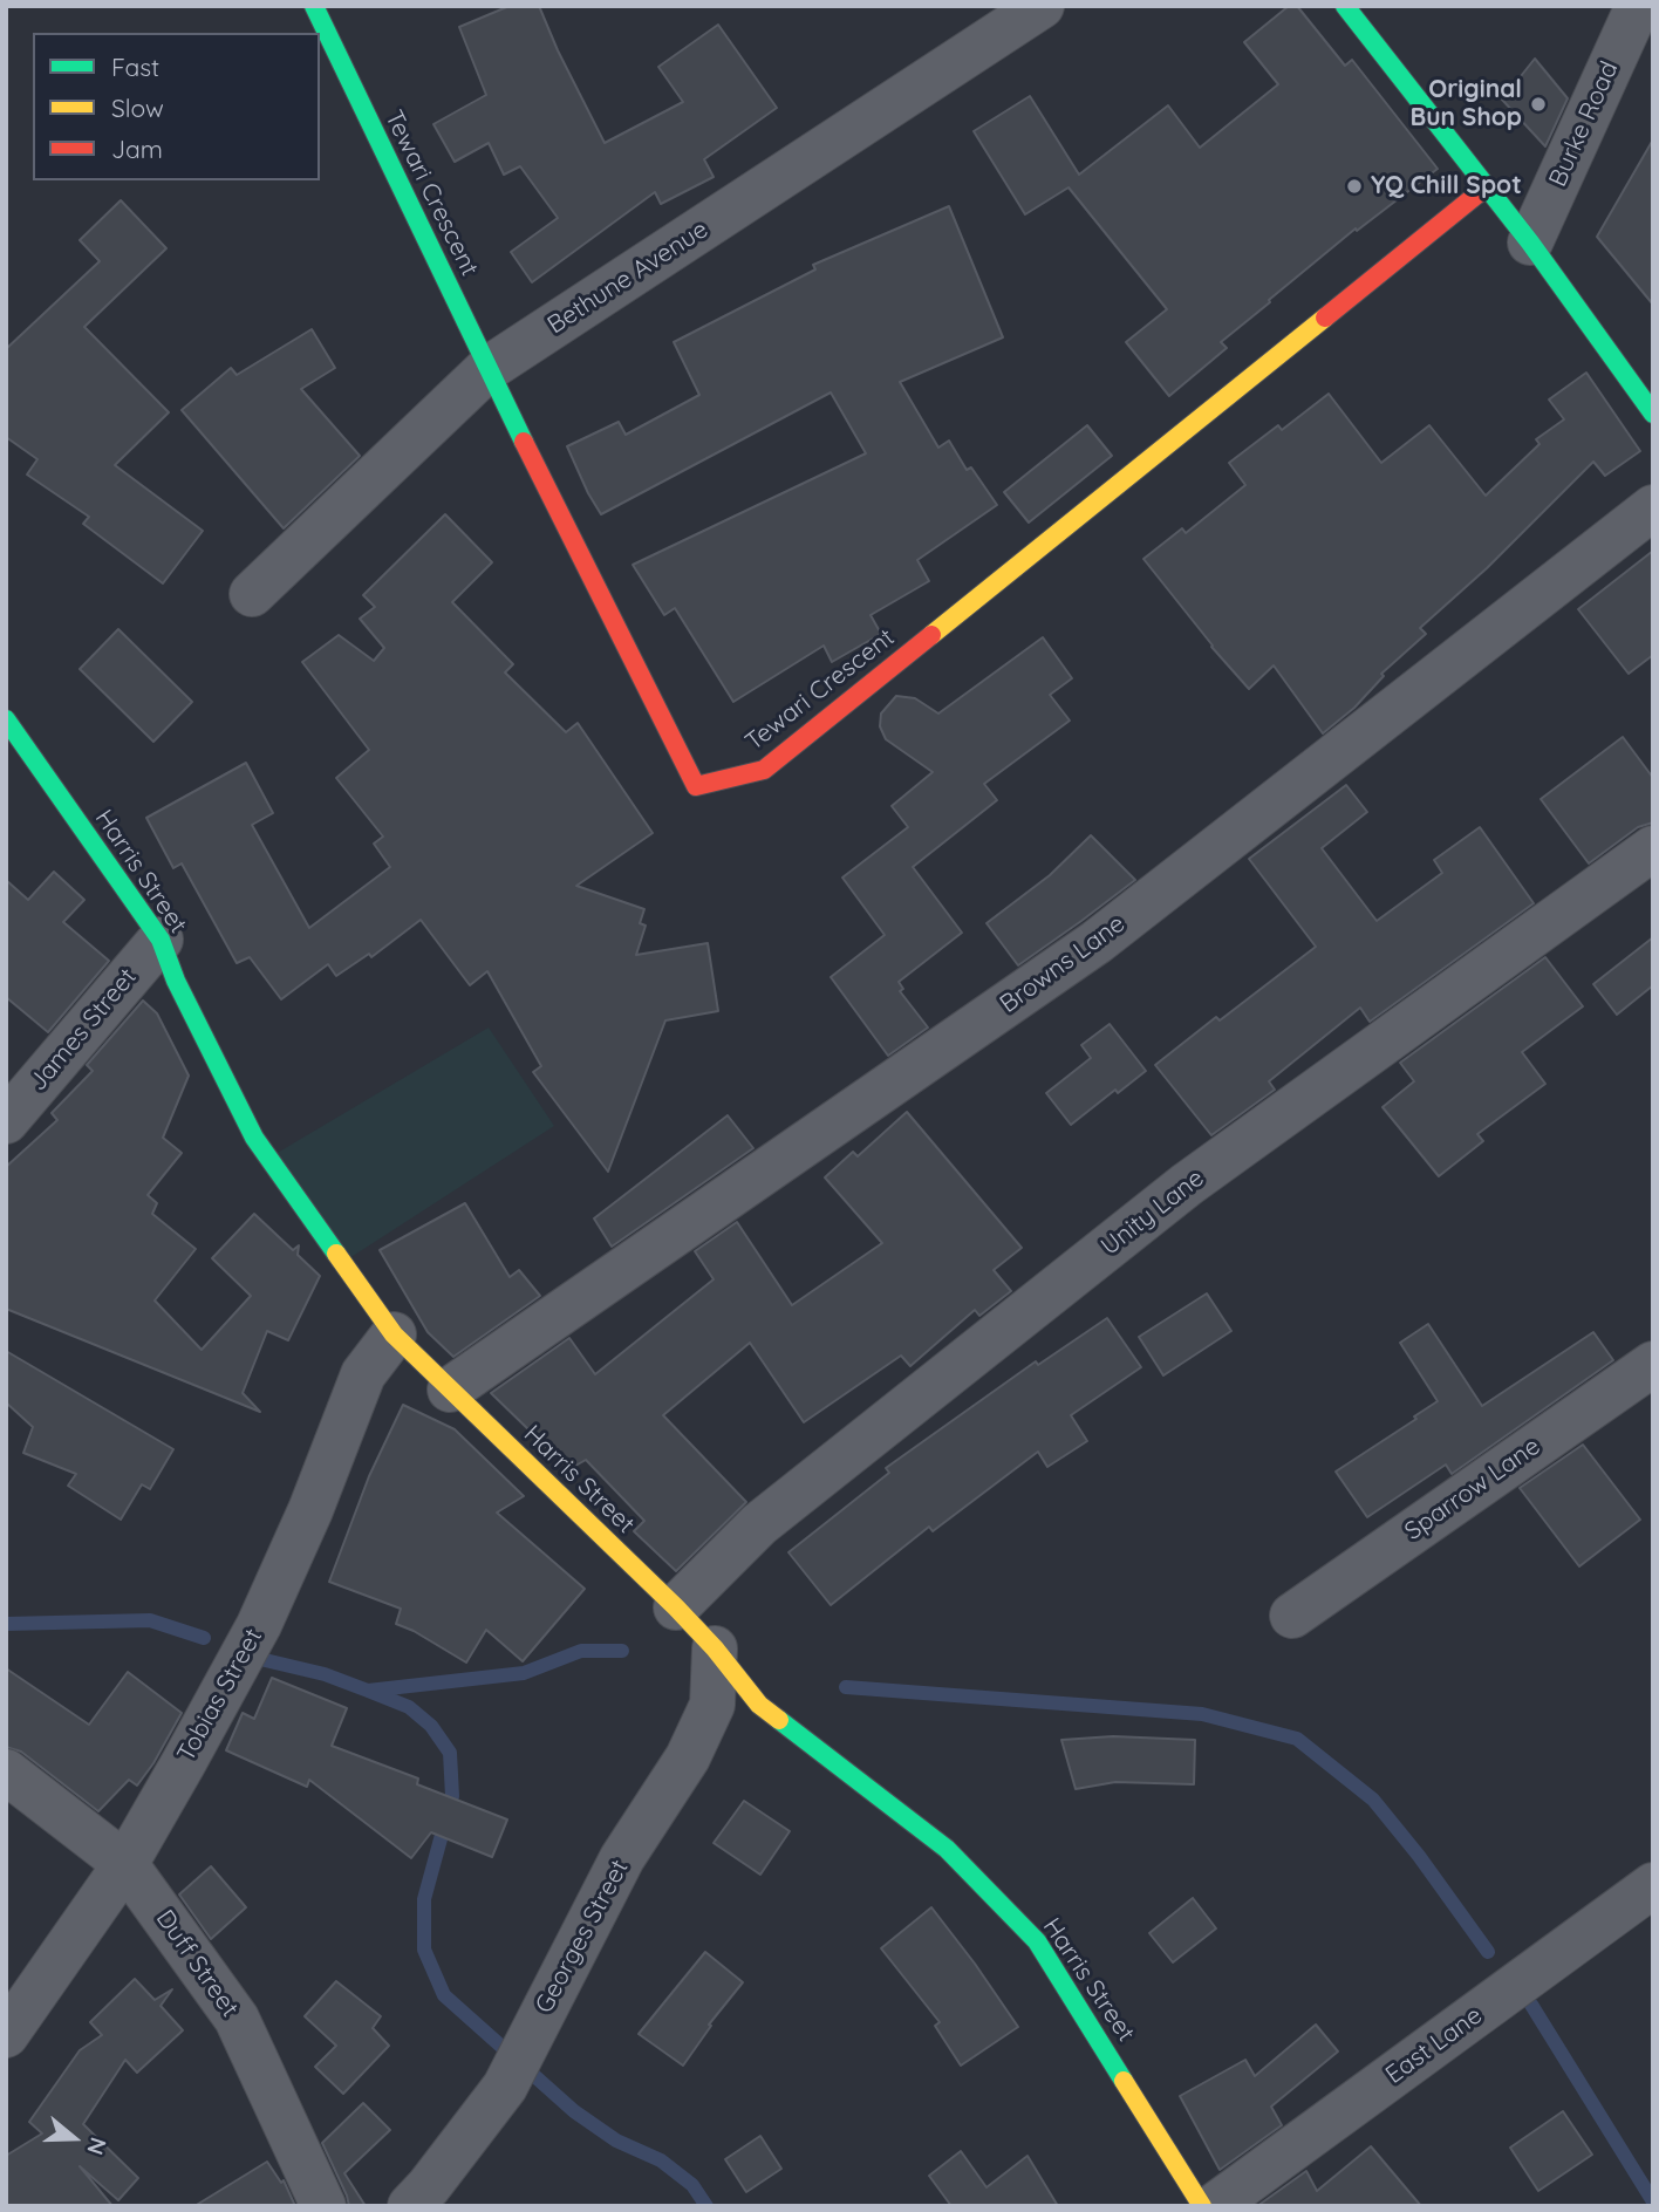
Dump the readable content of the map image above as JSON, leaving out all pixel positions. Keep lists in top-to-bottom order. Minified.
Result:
{"streets":{"street":["Burke Road","Tewari Crescent","Bethune Avenue","Harris Street","Browns Lane","James Street","Unity Lane","Sparrow Lane","Tobias Street","Georges Street","Duff Street","East Lane"]},"crossings":[["Tewari Crescent","Bethune Avenue"],["Harris Street","Browns Lane"],["Harris Street","James Street"],["Harris Street","Unity Lane"],["Harris Street","Tobias Street"],["Harris Street","Georges Street"],["Tobias Street","Duff Street"]],"places":["Original Bun Shop","YQ Chill Spot"],"legend":["Fast","Slow","Jam"],"north":"right"}
